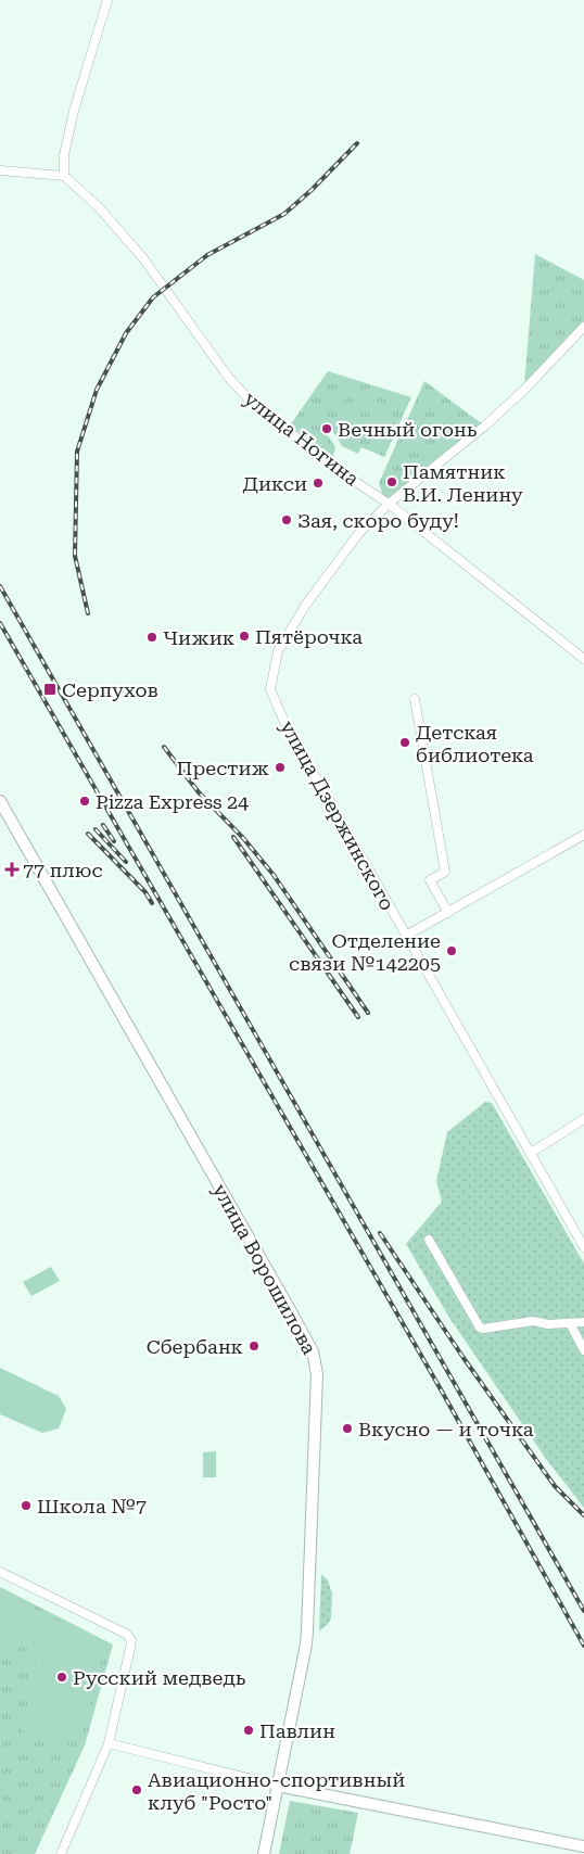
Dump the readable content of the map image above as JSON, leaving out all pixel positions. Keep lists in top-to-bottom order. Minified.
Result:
{"streets":{"main road":["улица Ворошилова"],"street":["улица Ногина","улица Дзержинского"]},"crossings":[["улица Ногина","улица Дзержинского"]],"places":{"other":["Вечный огонь","Памятник В.И. Ленину","Дикси","Зая, скоро буду!","Пятёрочка","Чижик","Детская библиотека","Престиж","Pizza Express 24","Отделение связи №142205","Сбербанк","Вкусно — и точка","Школа №7","Русский медведь","Павлин","Авиационно-спортивный клуб \"Росто\""],"transit":["Серпухов"],"health":["77 плюс"]}}
